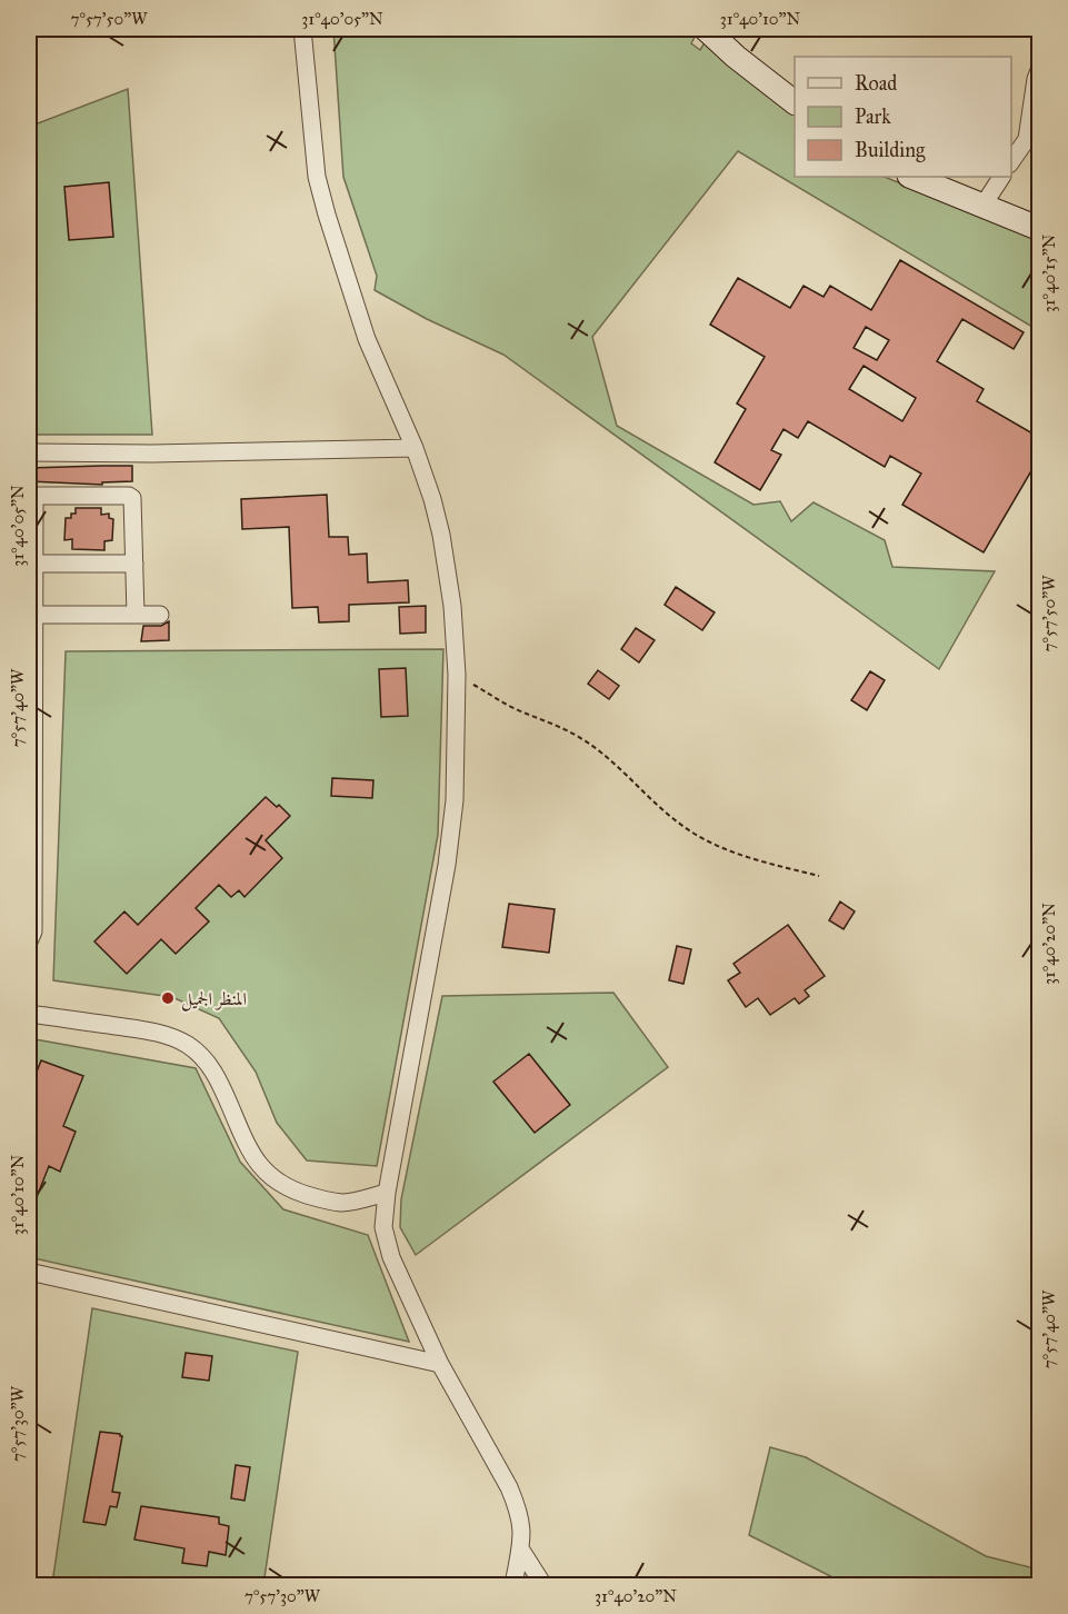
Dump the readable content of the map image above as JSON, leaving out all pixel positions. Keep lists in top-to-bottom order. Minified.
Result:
{"places":["المنظر الجميل"],"legend":["Road","Park","Building"],"coordinates":["7°57'50\"W","31°40'05\"N","31°40'10\"N","31°40'15\"N","7°57'40\"W","31°40'20\"N","7°57'30\"W"]}
